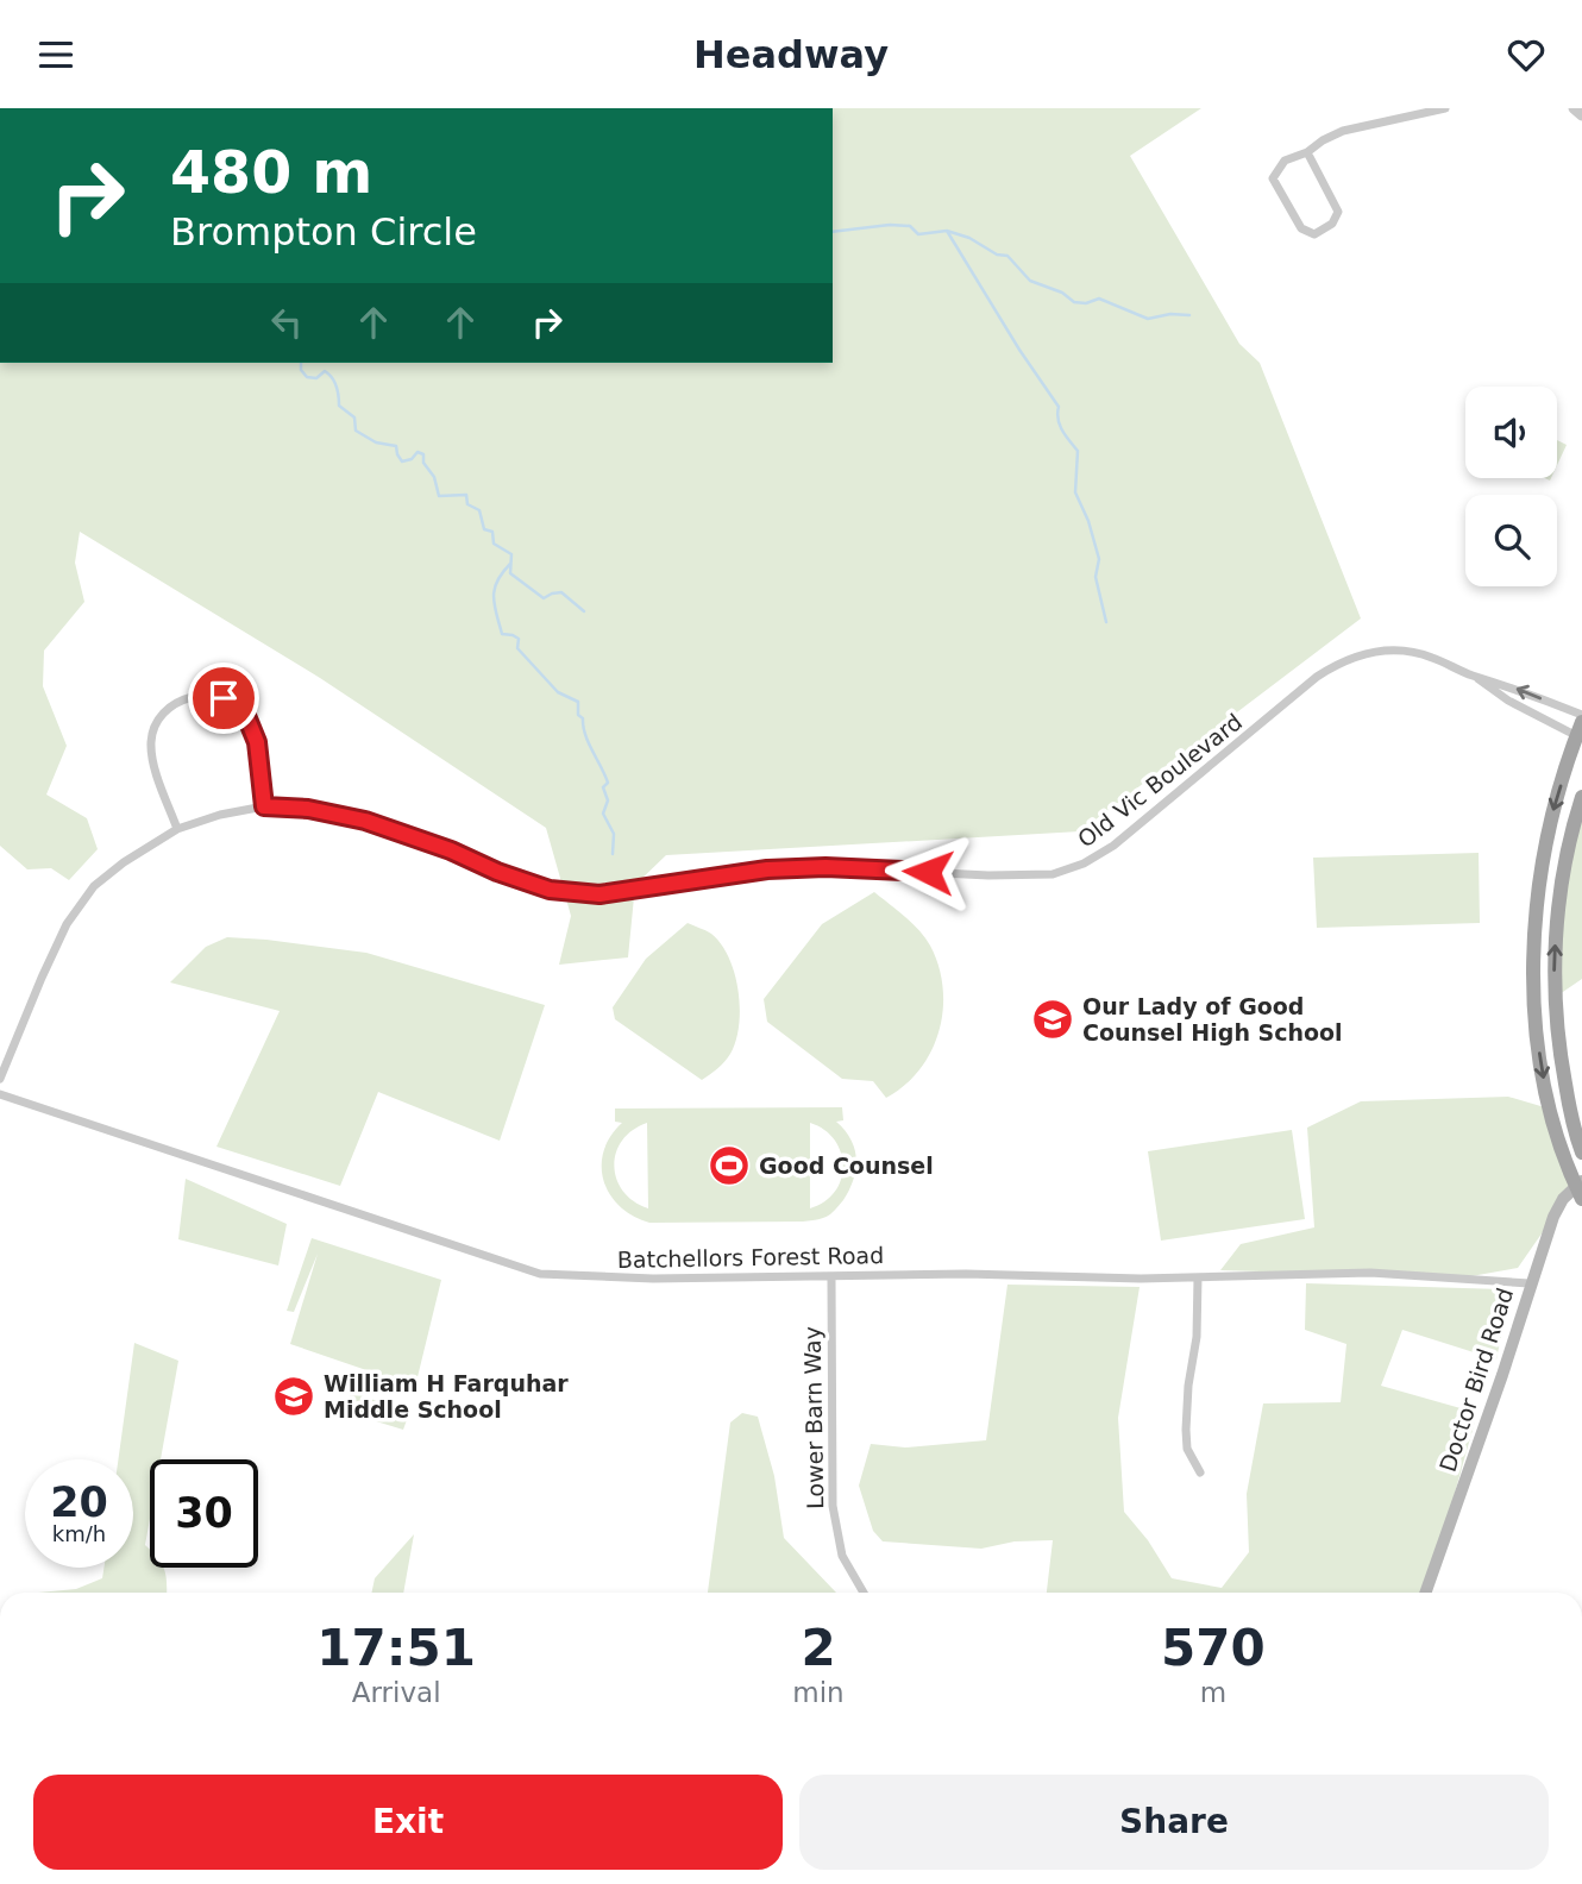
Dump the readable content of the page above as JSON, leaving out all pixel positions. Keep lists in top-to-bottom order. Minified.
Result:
{"streets":{"main road":["Doctor Bird Road"],"street":["Old Vic Boulevard","Batchellors Forest Road","Lower Barn Way"]},"crossings":[["Batchellors Forest Road","Doctor Bird Road"],["Batchellors Forest Road","Lower Barn Way"]],"places":{"school or university":["Our Lady of Good Counsel High School","William H Farquhar Middle School"],"sports":["Good Counsel"]},"page":{"header":"Headway","turn":["480 m","Brompton Circle"],"speed":"20 km/h","limit":"30","eta":["17:51","Arrival","2","min","570","m"],"buttons":["Exit","Share"]}}
